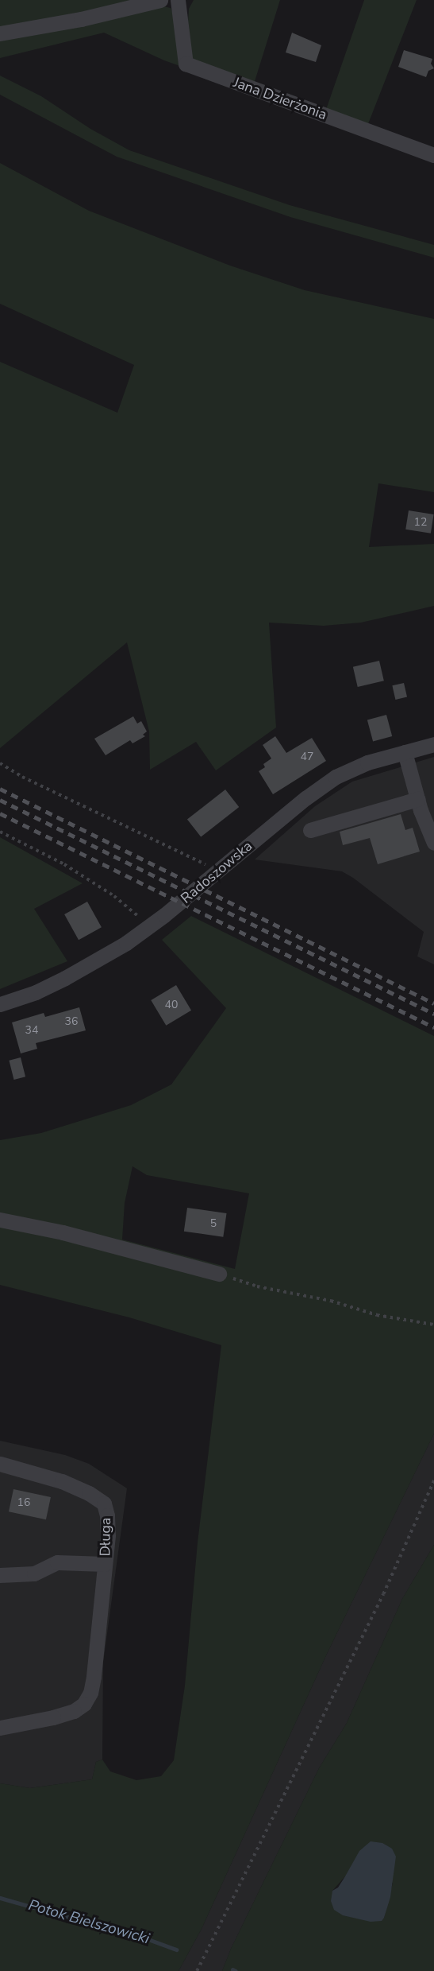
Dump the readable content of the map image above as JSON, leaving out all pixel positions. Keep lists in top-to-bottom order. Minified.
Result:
{"streets":{"street":["Jana Dzierżonia","Radoszowska","Długa"]},"water":["Potok Bielszowicki"],"house_numbers":["12","47","40","36","34","5","16"]}
